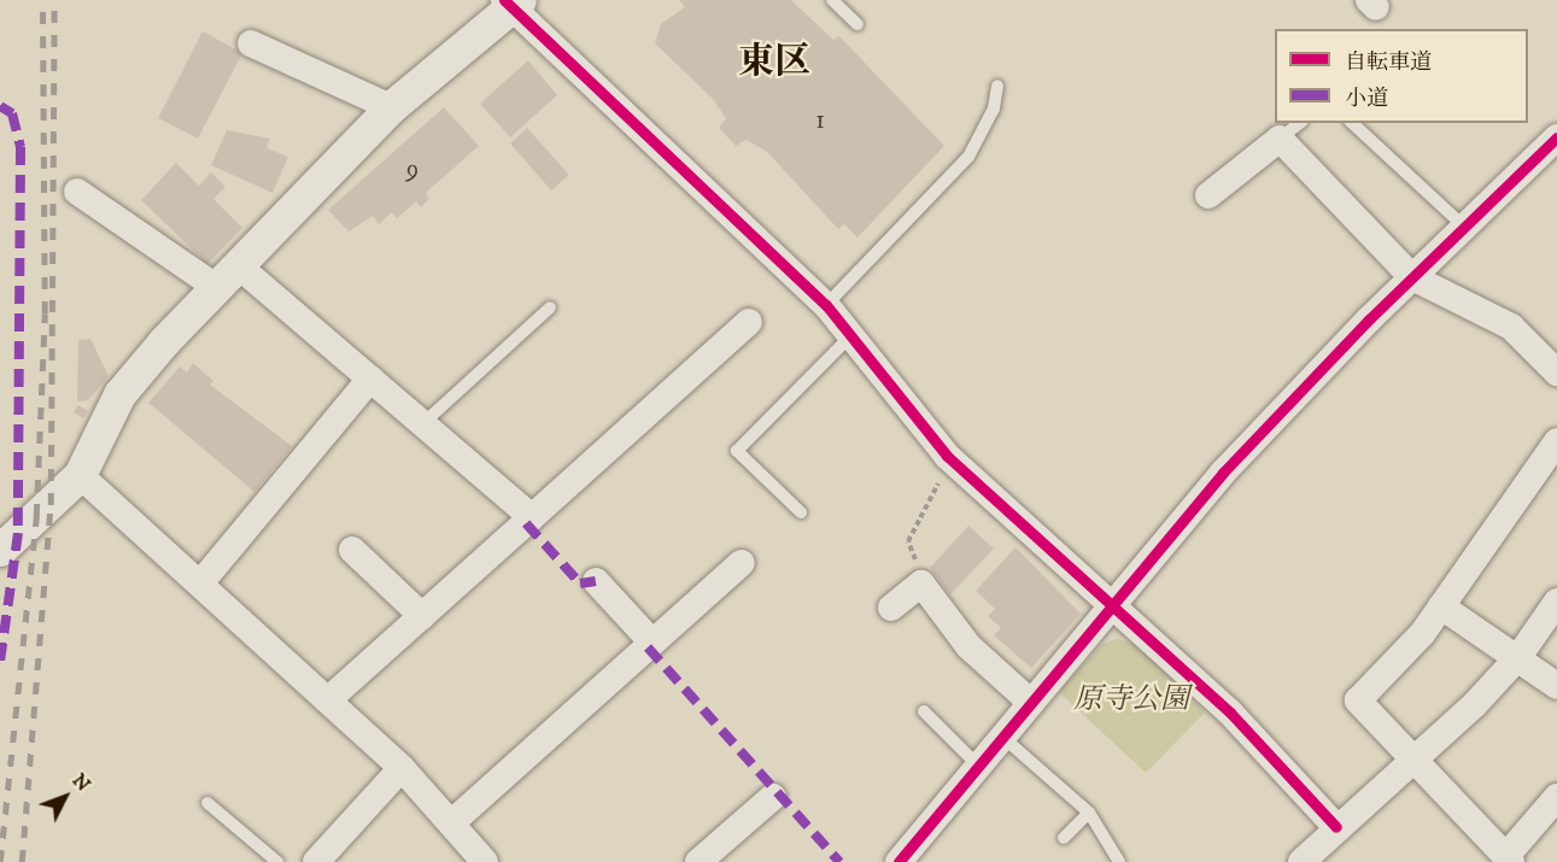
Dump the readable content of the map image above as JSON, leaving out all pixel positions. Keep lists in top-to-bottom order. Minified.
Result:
{"districts":["東区"],"parks":["原寺公園"],"house_numbers":["1","9"],"legend":["自転車道","小道"],"north":"top right"}
